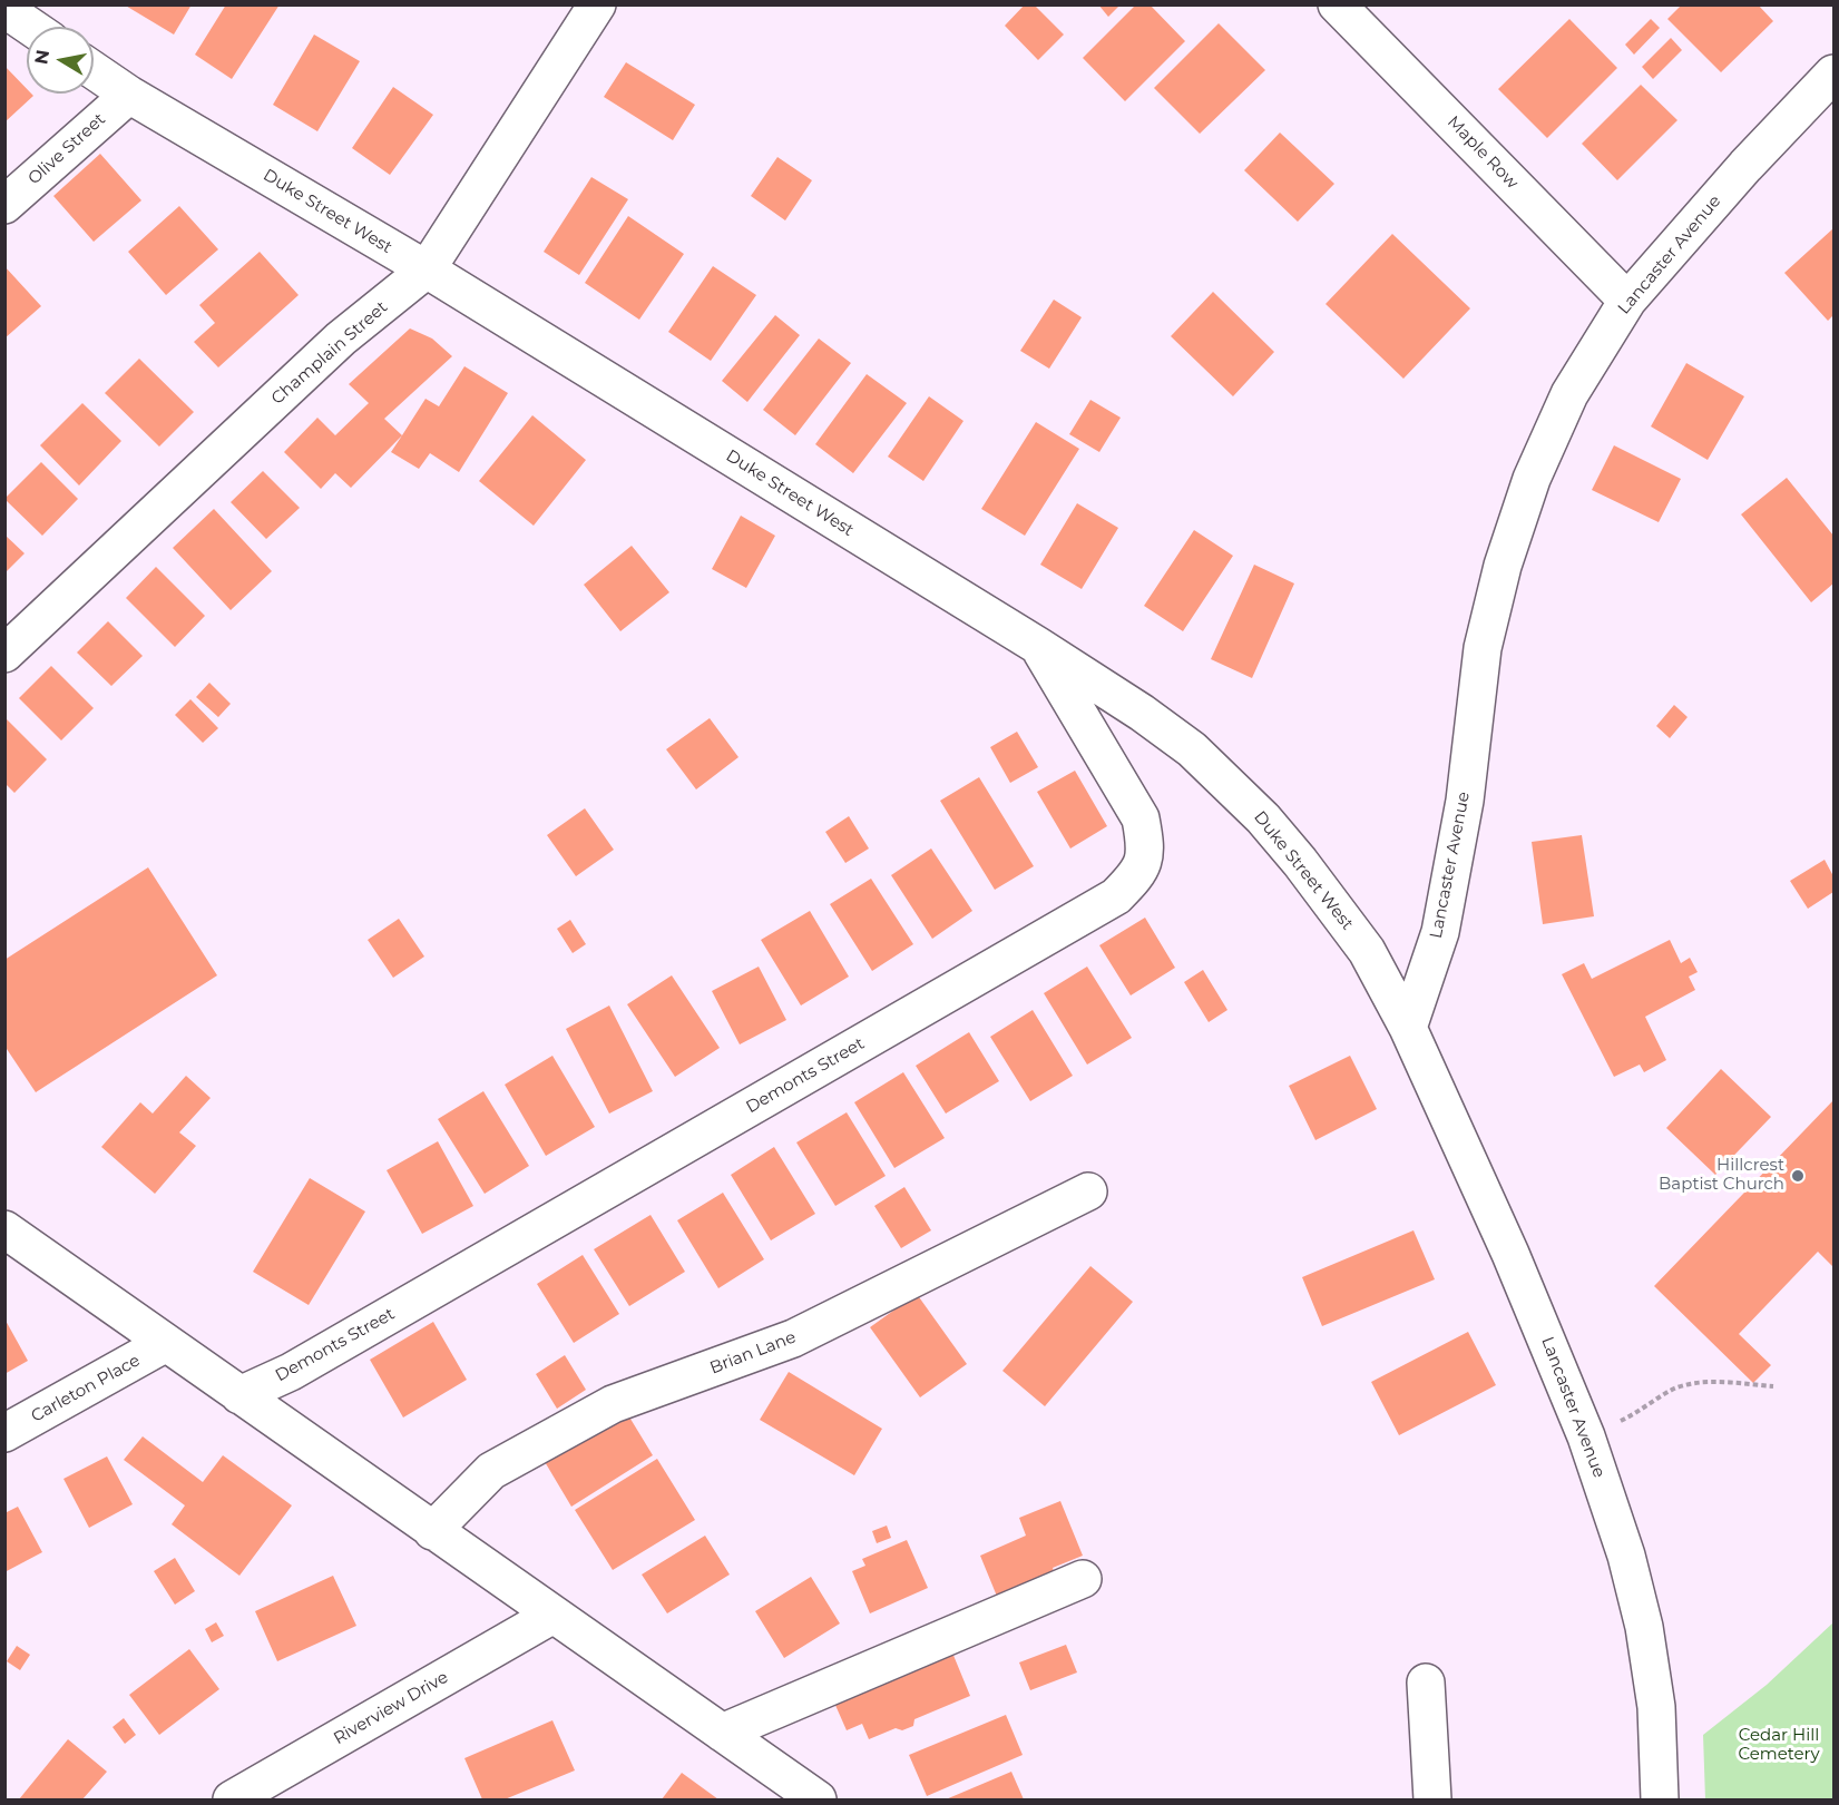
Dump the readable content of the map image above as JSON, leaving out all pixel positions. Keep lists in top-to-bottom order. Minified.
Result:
{"streets":{"street":["Olive Street","Maple Row","Duke Street West","Lancaster Avenue","Champlain Street","Demonts Street","Brian Lane","Carleton Place","Riverview Drive"]},"crossings":[["Olive Street","Duke Street West"],["Maple Row","Lancaster Avenue"],["Duke Street West","Lancaster Avenue"],["Duke Street West","Champlain Street"],["Duke Street West","Demonts Street"]],"parks":["Cedar Hill Cemetery"],"places":["Hillcrest Baptist Church"],"north":"left"}
